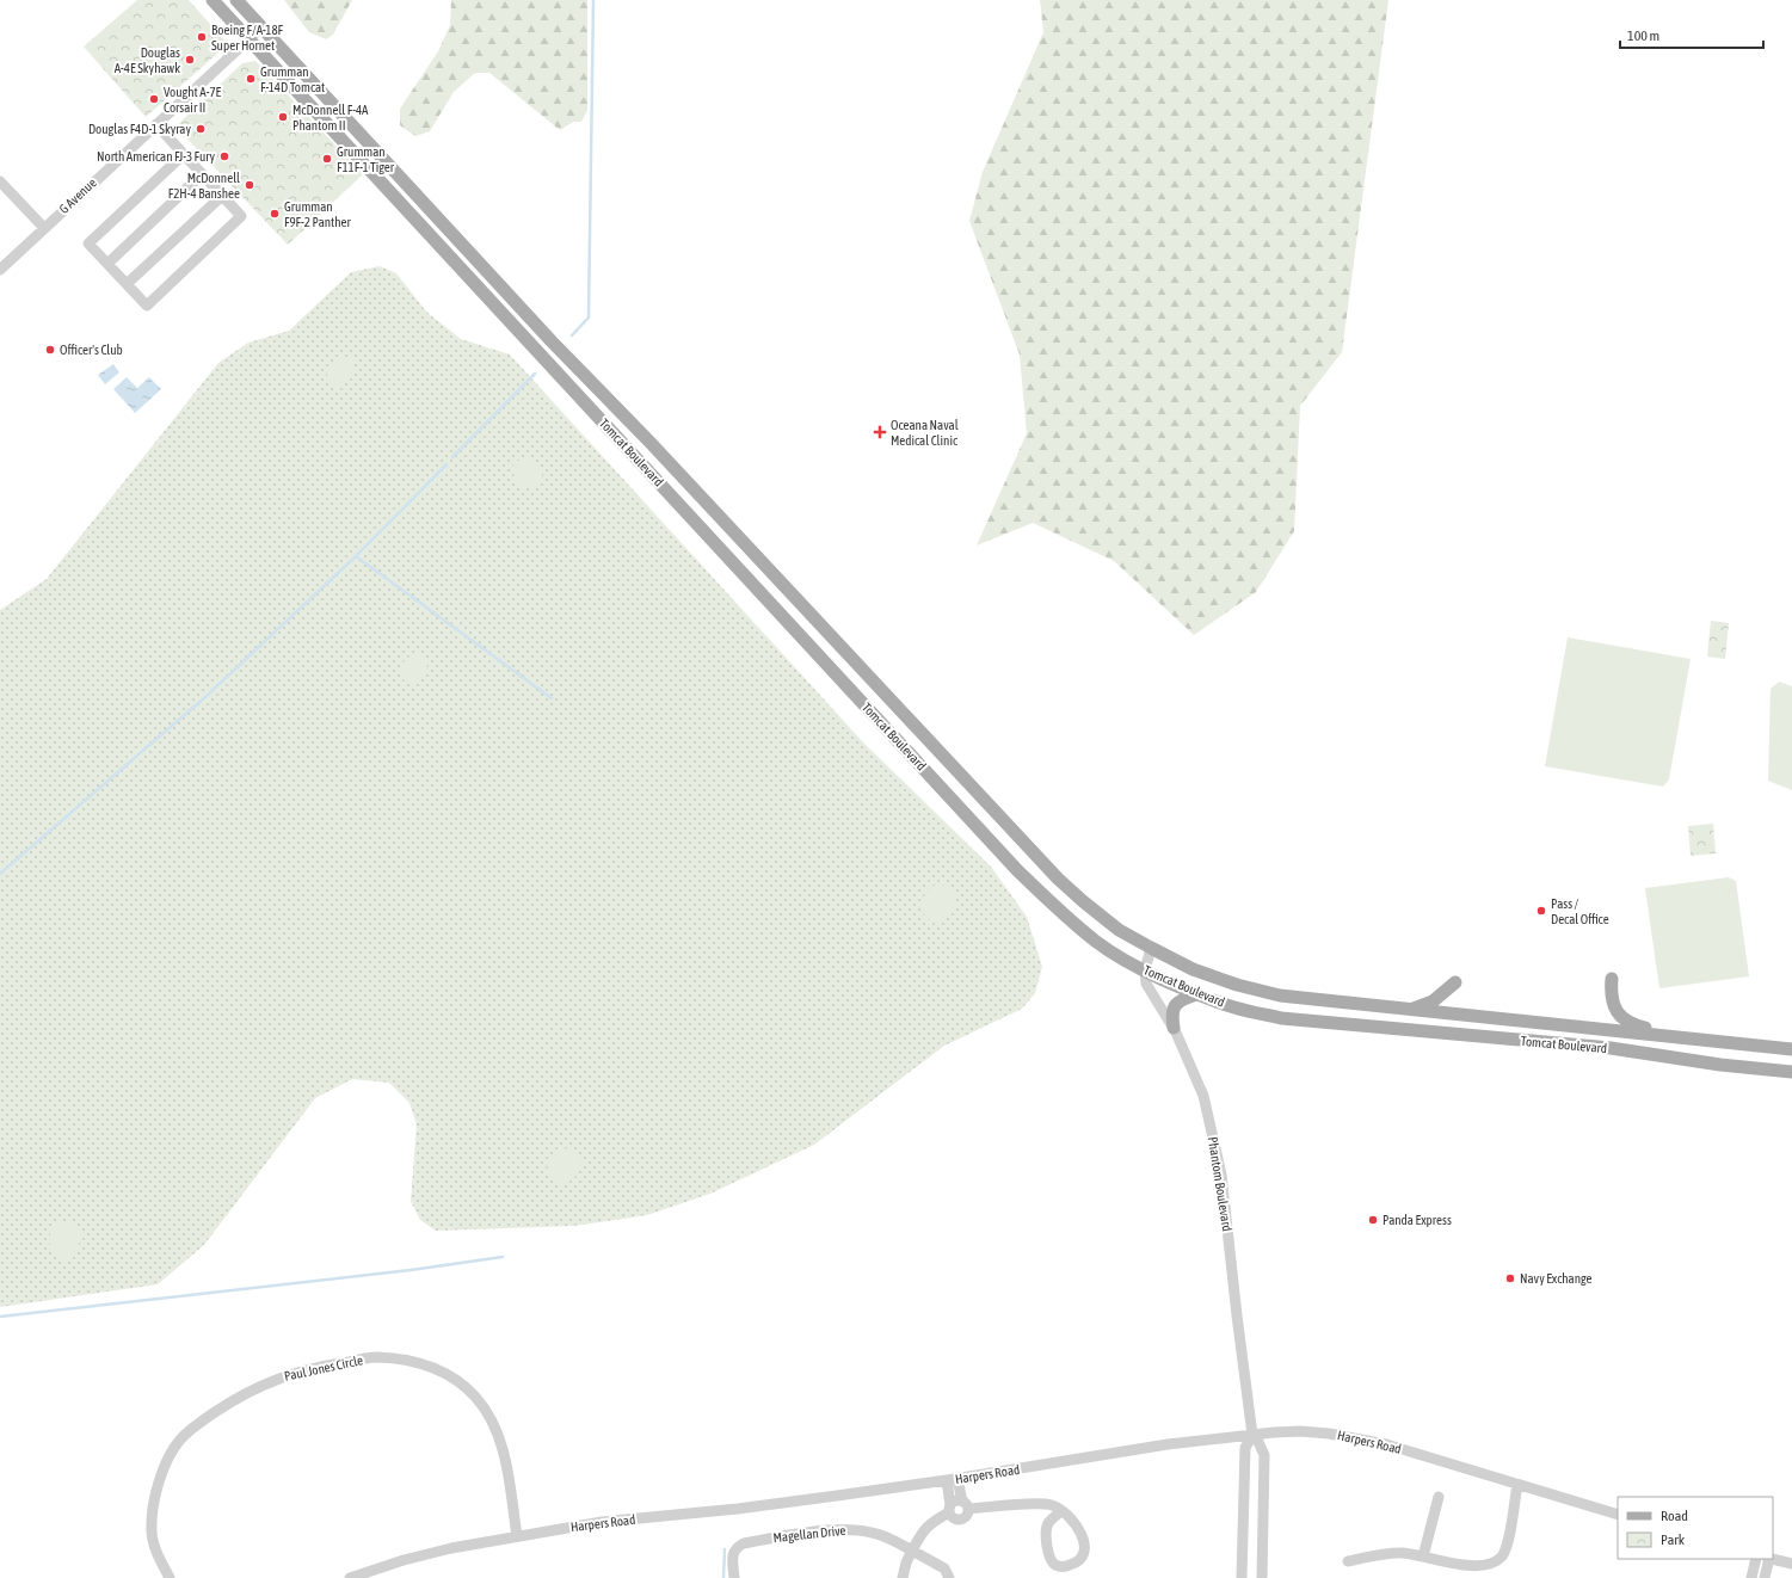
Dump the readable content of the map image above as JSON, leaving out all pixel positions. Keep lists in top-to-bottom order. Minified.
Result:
{"streets":{"main road":["Tomcat Boulevard"],"street":["G Avenue","Phantom Boulevard","Paul Jones Circle","Harpers Road","Magellan Drive"]},"crossings":[["G Avenue","Tomcat Boulevard"],["Tomcat Boulevard","Phantom Boulevard"],["Phantom Boulevard","Harpers Road"],["Paul Jones Circle","Harpers Road"]],"places":{"other":["Boeing F/A-18F Super Hornet","Douglas A-4E Skyhawk","Grumman F-14D Tomcat","Vought A-7E Corsair II","McDonnell F-4A Phantom II","Douglas F4D-1 Skyray","North American FJ-3 Fury","Grumman F11F-1 Tiger","McDonnell F2H-4 Banshee","Grumman F9F-2 Panther","Officer's Club","Pass / Decal Office","Panda Express","Navy Exchange"],"health":["Oceana Naval Medical Clinic"]},"legend":["Road","Park"],"scale_bar":"100 m"}
